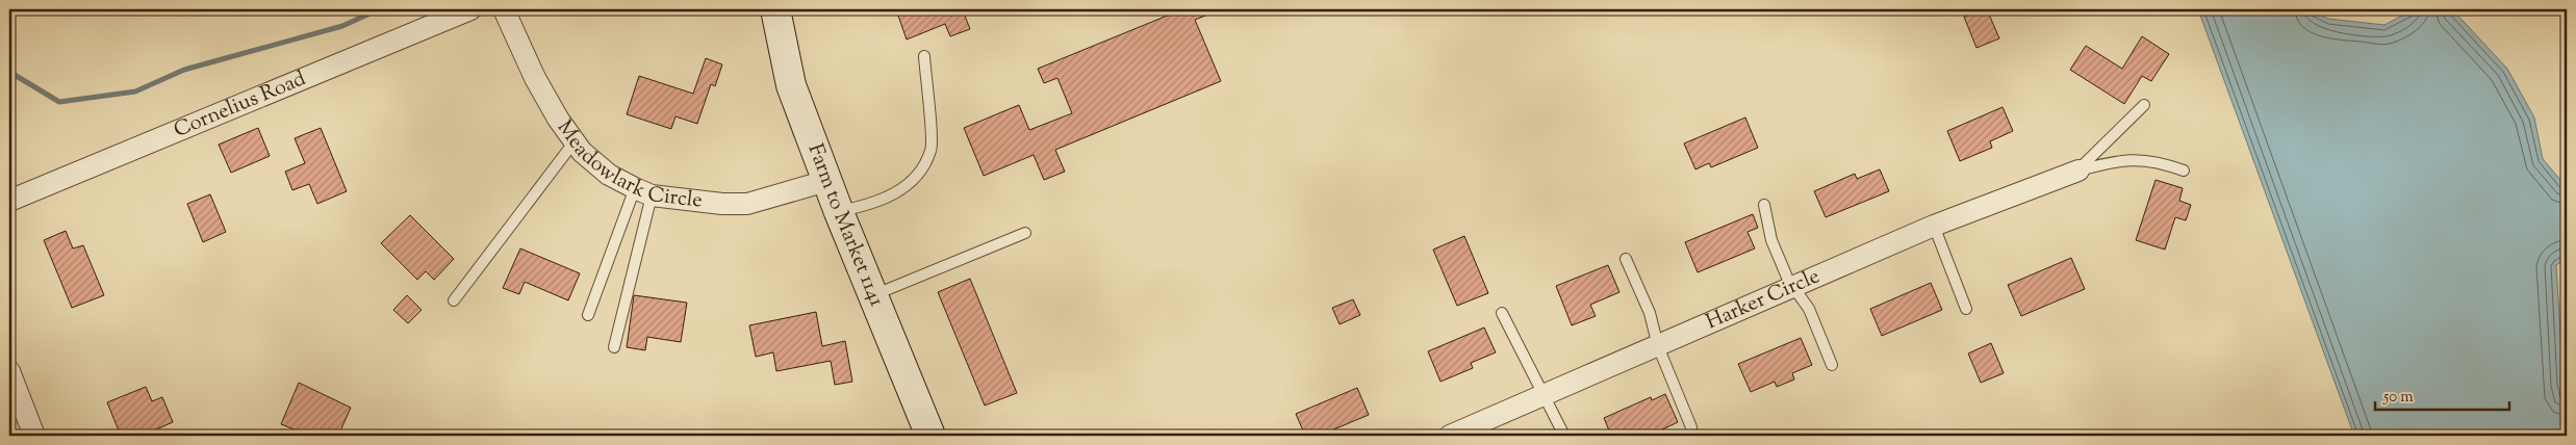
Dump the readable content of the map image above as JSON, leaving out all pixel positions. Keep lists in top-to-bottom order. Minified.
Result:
{"streets":{"street":["Cornelius Road","Meadowlark Circle","Farm to Market 1141","Harker Circle"]},"crossings":[["Meadowlark Circle","Farm to Market 1141"]],"scale_bar":"50 m"}
